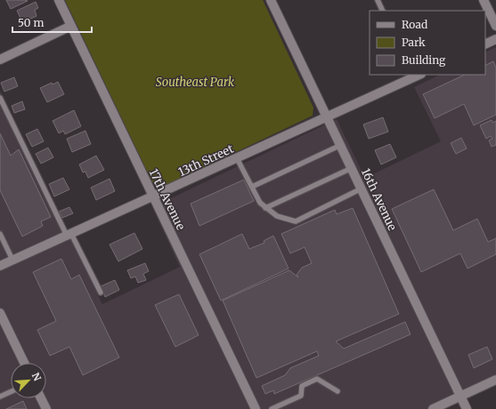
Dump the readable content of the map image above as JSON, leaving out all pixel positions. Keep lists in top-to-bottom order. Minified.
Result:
{"streets":{"street":["13th Street","17th Avenue","16th Avenue"]},"crossings":[["13th Street","17th Avenue"],["13th Street","16th Avenue"]],"parks":["Southeast Park"],"legend":["Road","Park","Building"],"scale_bar":"50 m","north":"top right"}
